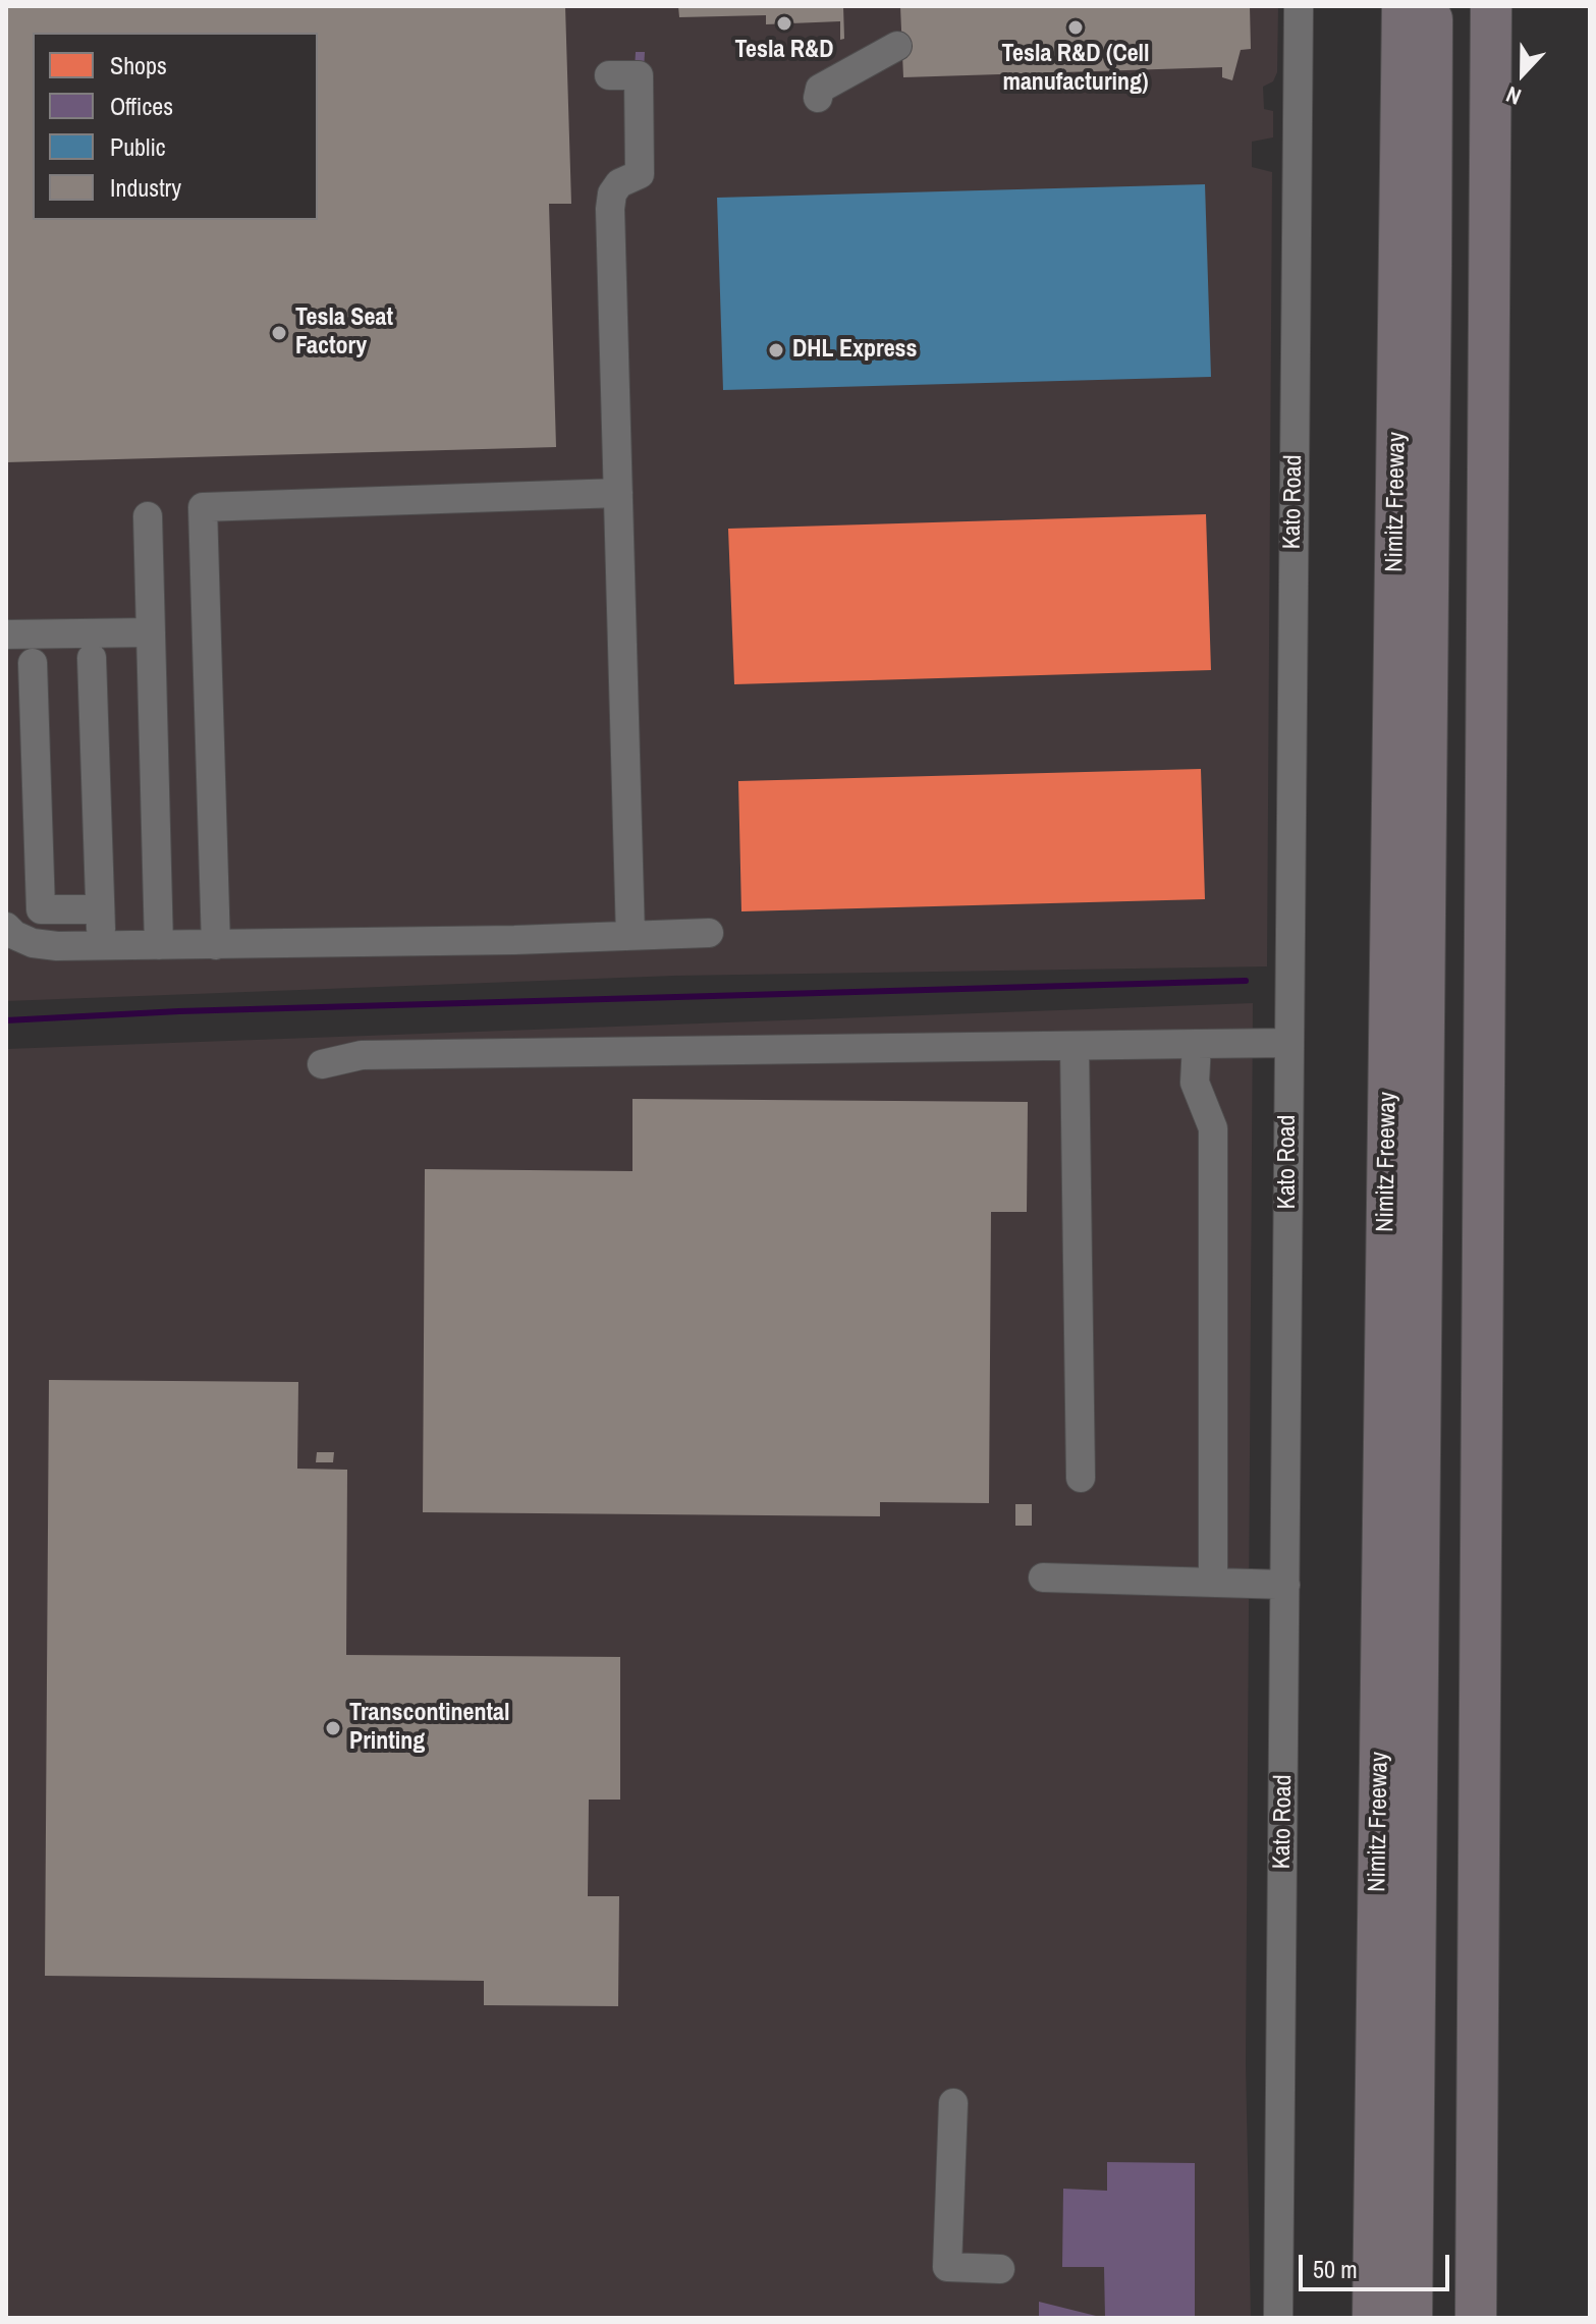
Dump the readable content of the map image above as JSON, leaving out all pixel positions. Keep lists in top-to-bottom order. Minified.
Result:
{"streets":{"highway":["Nimitz Freeway"],"street":["Kato Road"]},"places":["Tesla R&D","Tesla R&D (Cell manufacturing)","Tesla Seat Factory","DHL Express","Transcontinental Printing"],"legend":["Shops","Offices","Public","Industry"],"scale_bar":"50 m","north":"bottom"}
